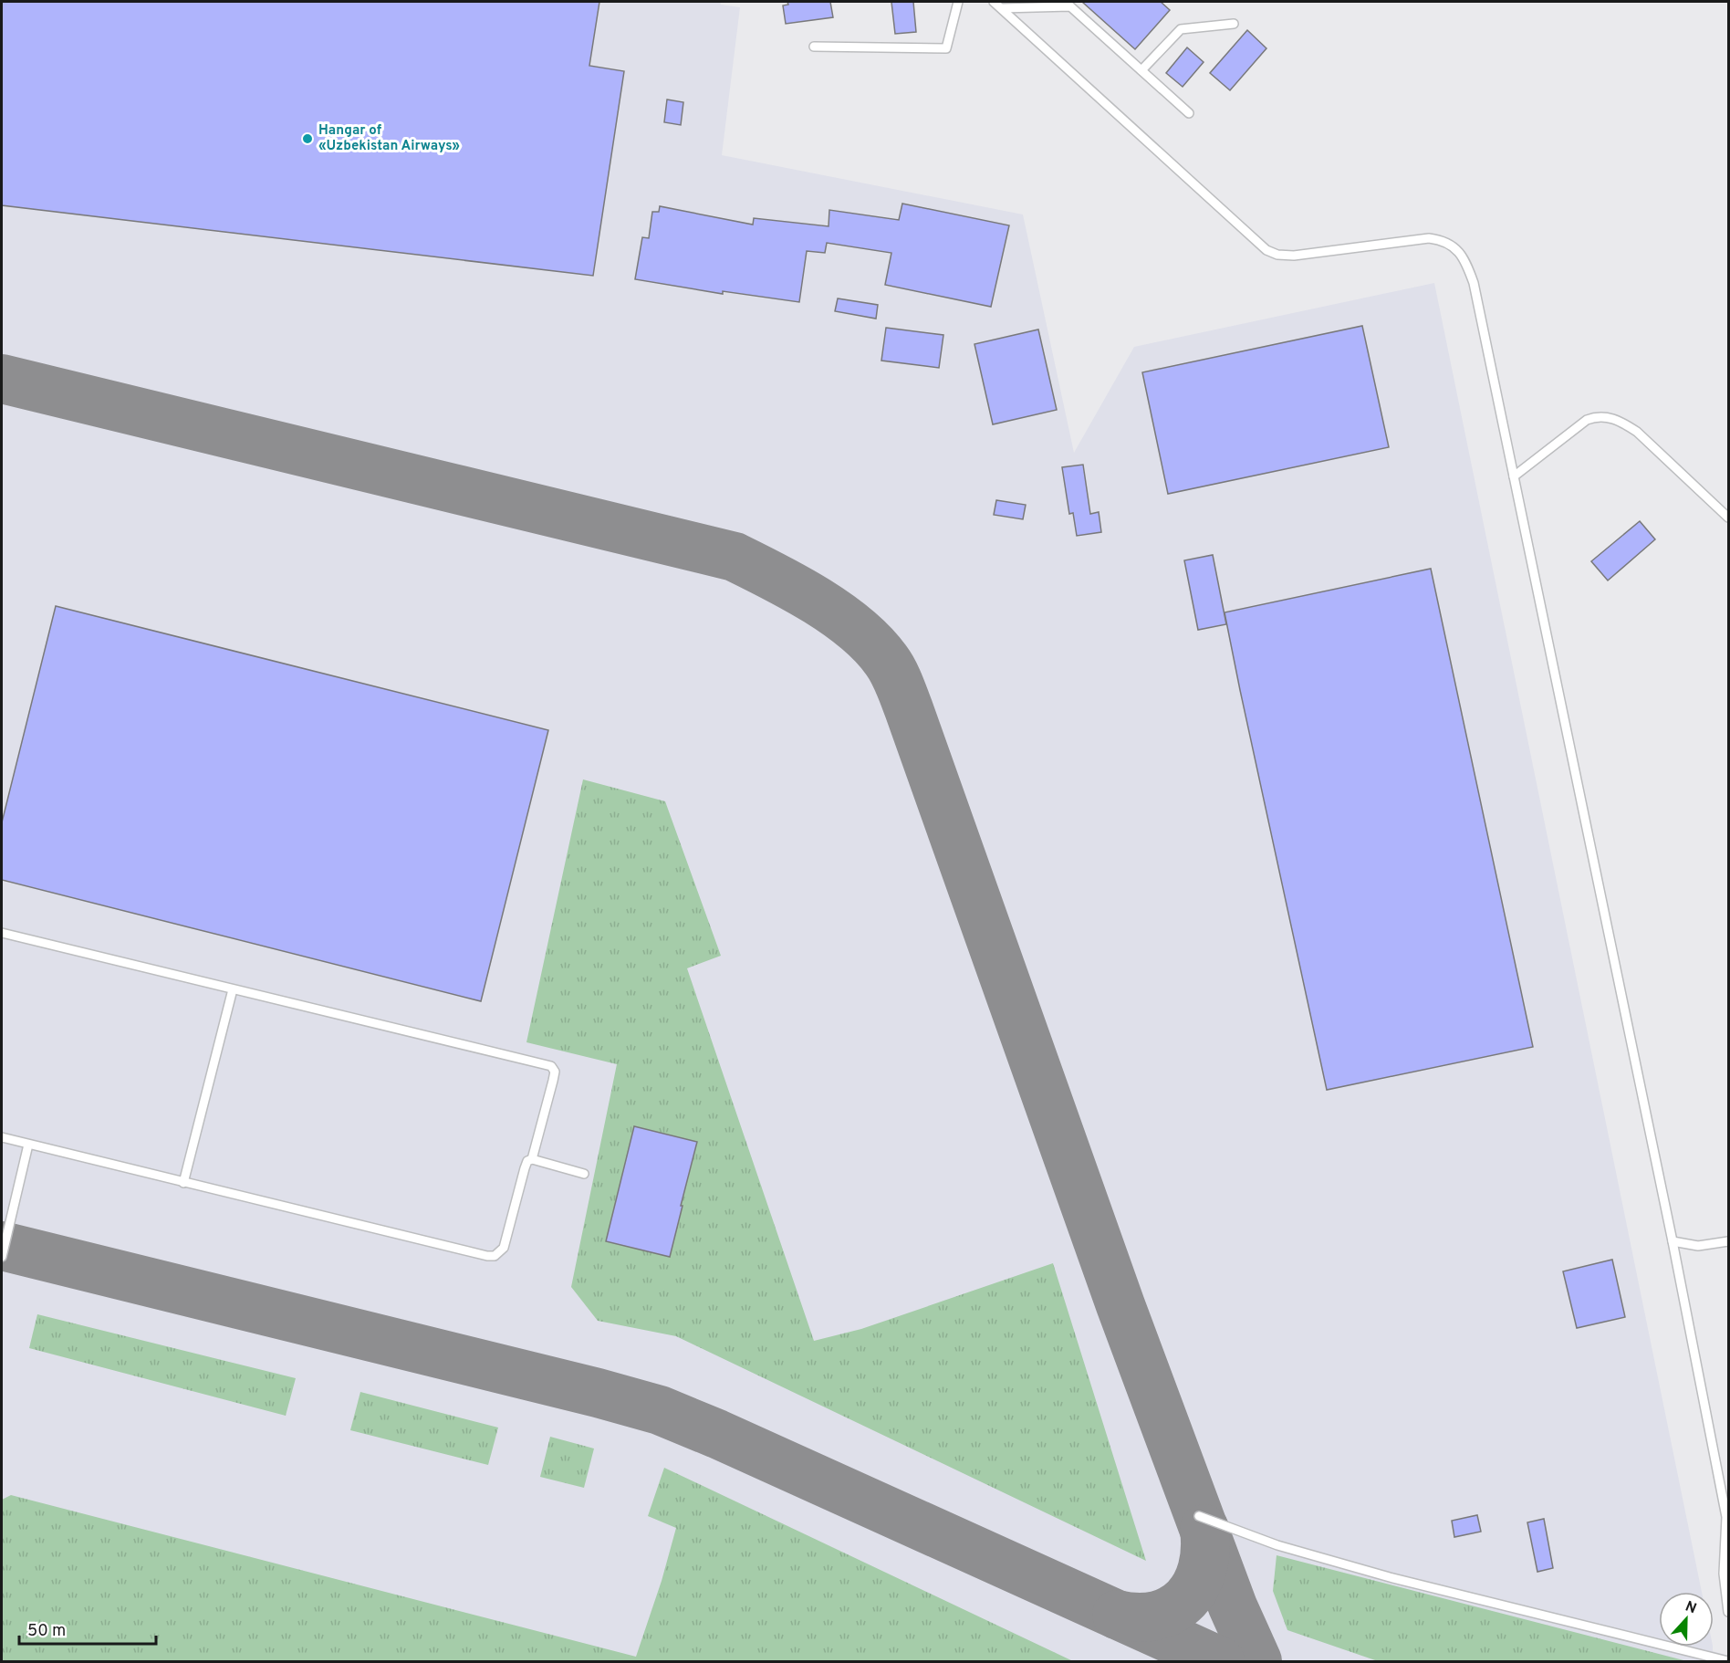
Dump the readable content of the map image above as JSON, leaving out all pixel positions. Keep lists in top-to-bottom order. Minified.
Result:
{"places":["Hangar of «Uzbekistan Airways»"],"scale_bar":"50 m","north":"top"}
